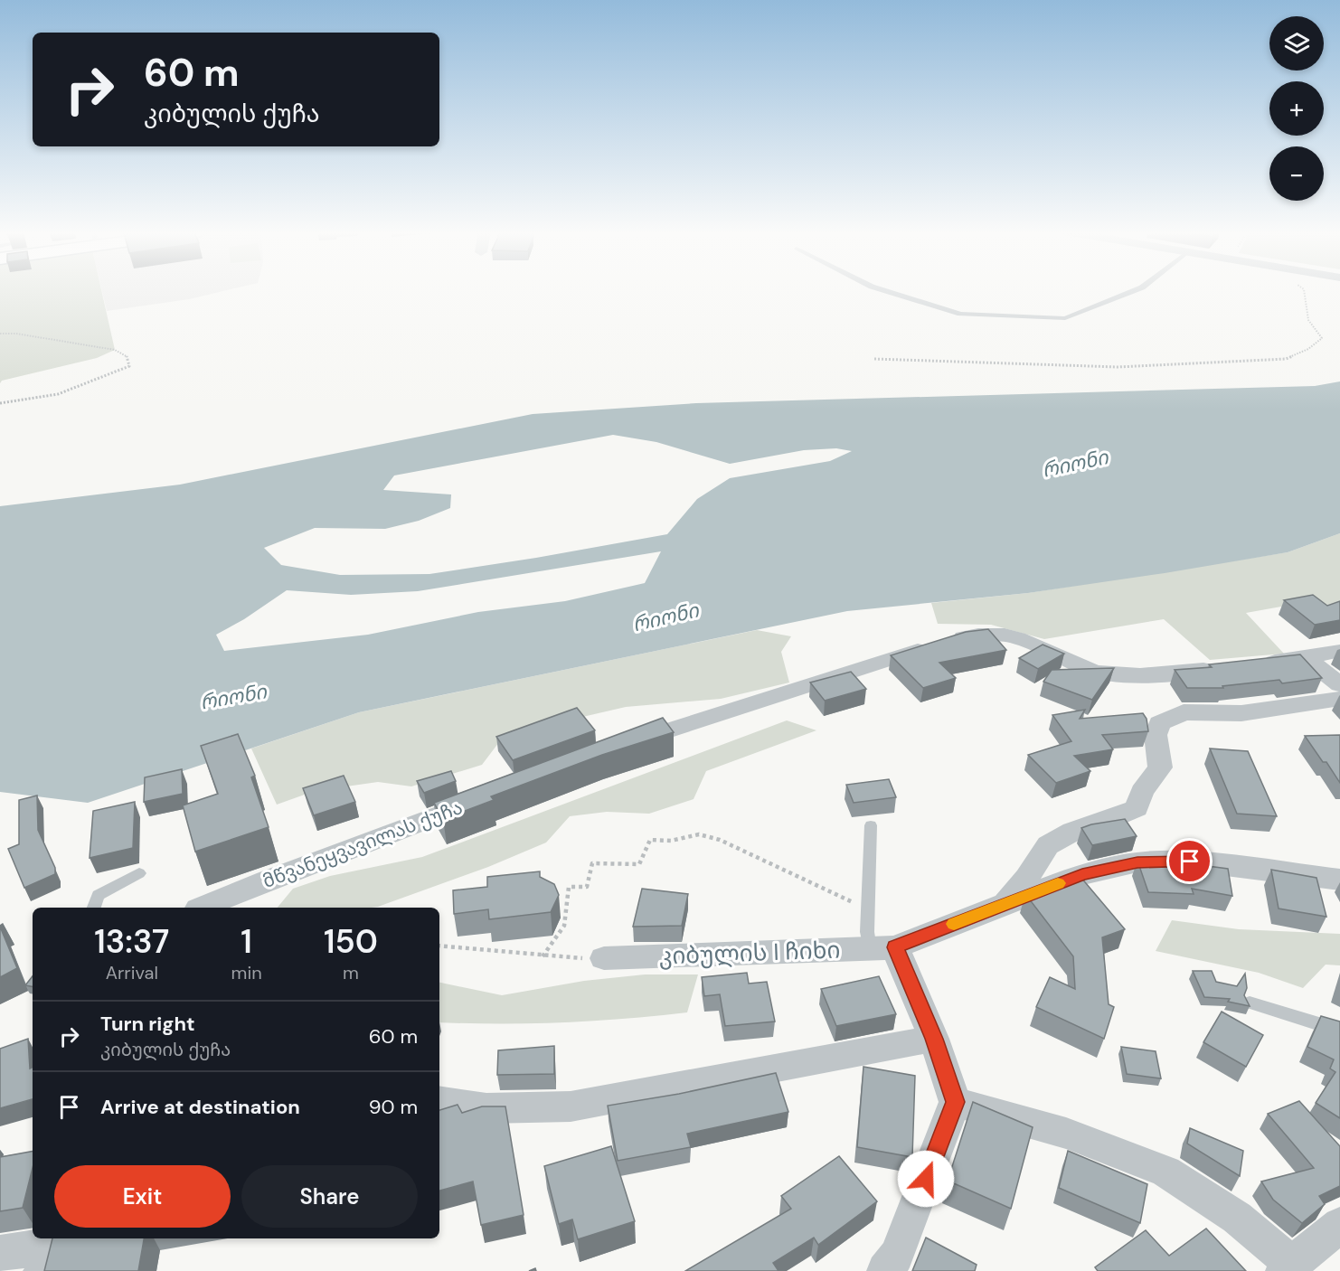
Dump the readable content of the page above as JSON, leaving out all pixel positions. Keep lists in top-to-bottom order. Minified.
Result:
{"streets":{"street":["მწვანეყვავილას ქუჩა","კიბულის I ჩიხი"]},"water":["რიონი"],"page":{"map_buttons":["+","−"],"turn":["60 m","კიბულის ქუჩა"],"eta":["13:37","Arrival","1","min","150","m"],"list":[{"name":"Turn right","note":"კიბულის ქუჩა","value":"60 m"},{"name":"Arrive at destination","value":"90 m"}],"buttons":["Exit","Share"]}}
